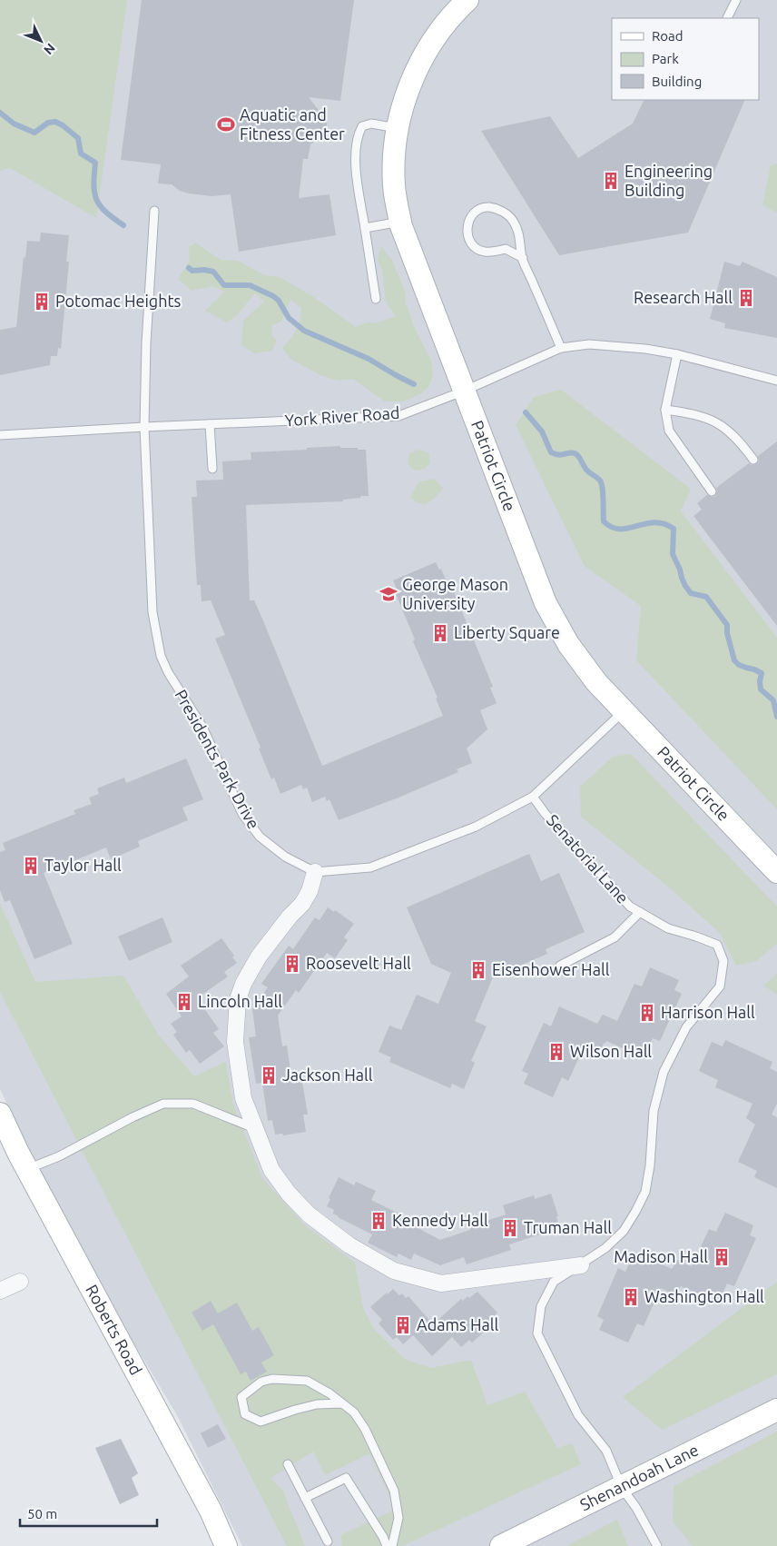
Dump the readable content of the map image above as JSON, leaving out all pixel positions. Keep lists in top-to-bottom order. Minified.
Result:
{"streets":{"street":["Patriot Circle","Roberts Road","Shenandoah Lane"],"lane":["York River Road","Presidents Park Drive","Senatorial Lane"]},"crossings":[["York River Road","Patriot Circle"],["York River Road","Presidents Park Drive"],["Senatorial Lane","Shenandoah Lane"]],"places":{"sports":["Aquatic and Fitness Center"],"building":["Engineering Building","Research Hall","Potomac Heights","Liberty Square","Taylor Hall","Roosevelt Hall","Eisenhower Hall","Lincoln Hall","Harrison Hall","Wilson Hall","Jackson Hall","Kennedy Hall","Truman Hall","Madison Hall","Washington Hall","Adams Hall"],"school or university":["George Mason University"]},"legend":["Road","Park","Building"],"scale_bar":"50 m","north":"bottom right"}
